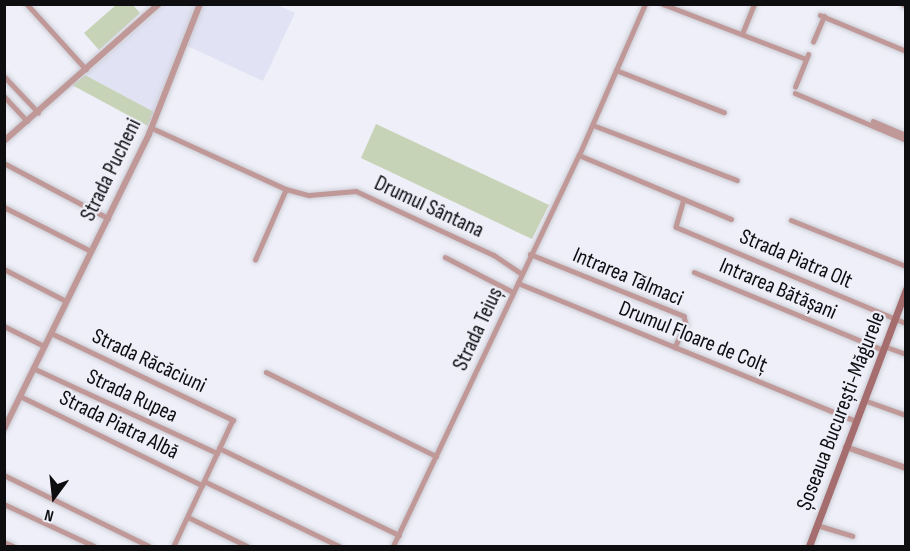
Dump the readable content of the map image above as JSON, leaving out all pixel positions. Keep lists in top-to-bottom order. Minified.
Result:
{"streets":{"main road":["Șoseaua București-Măgurele"],"street":["Strada Pucheni","Drumul Sântana","Strada Piatra Olt","Intrarea Tălmaci","Intrarea Bătășani","Strada Teiuș","Drumul Floare de Colț","Strada Răcăciuni","Strada Rupea","Strada Piatra Albă"]},"crossings":[["Strada Pucheni","Drumul Sântana"],["Strada Pucheni","Strada Răcăciuni"],["Strada Pucheni","Strada Rupea"],["Strada Pucheni","Strada Piatra Albă"],["Drumul Sântana","Strada Teiuș"],["Strada Piatra Olt","Șoseaua București-Măgurele"],["Intrarea Tălmaci","Strada Teiuș"],["Intrarea Tălmaci","Drumul Floare de Colț"],["Intrarea Bătășani","Șoseaua București-Măgurele"],["Strada Teiuș","Drumul Floare de Colț"],["Strada Teiuș","Strada Rupea"],["Drumul Floare de Colț","Șoseaua București-Măgurele"],["Strada Răcăciuni","Strada Rupea"]],"north":"bottom"}
